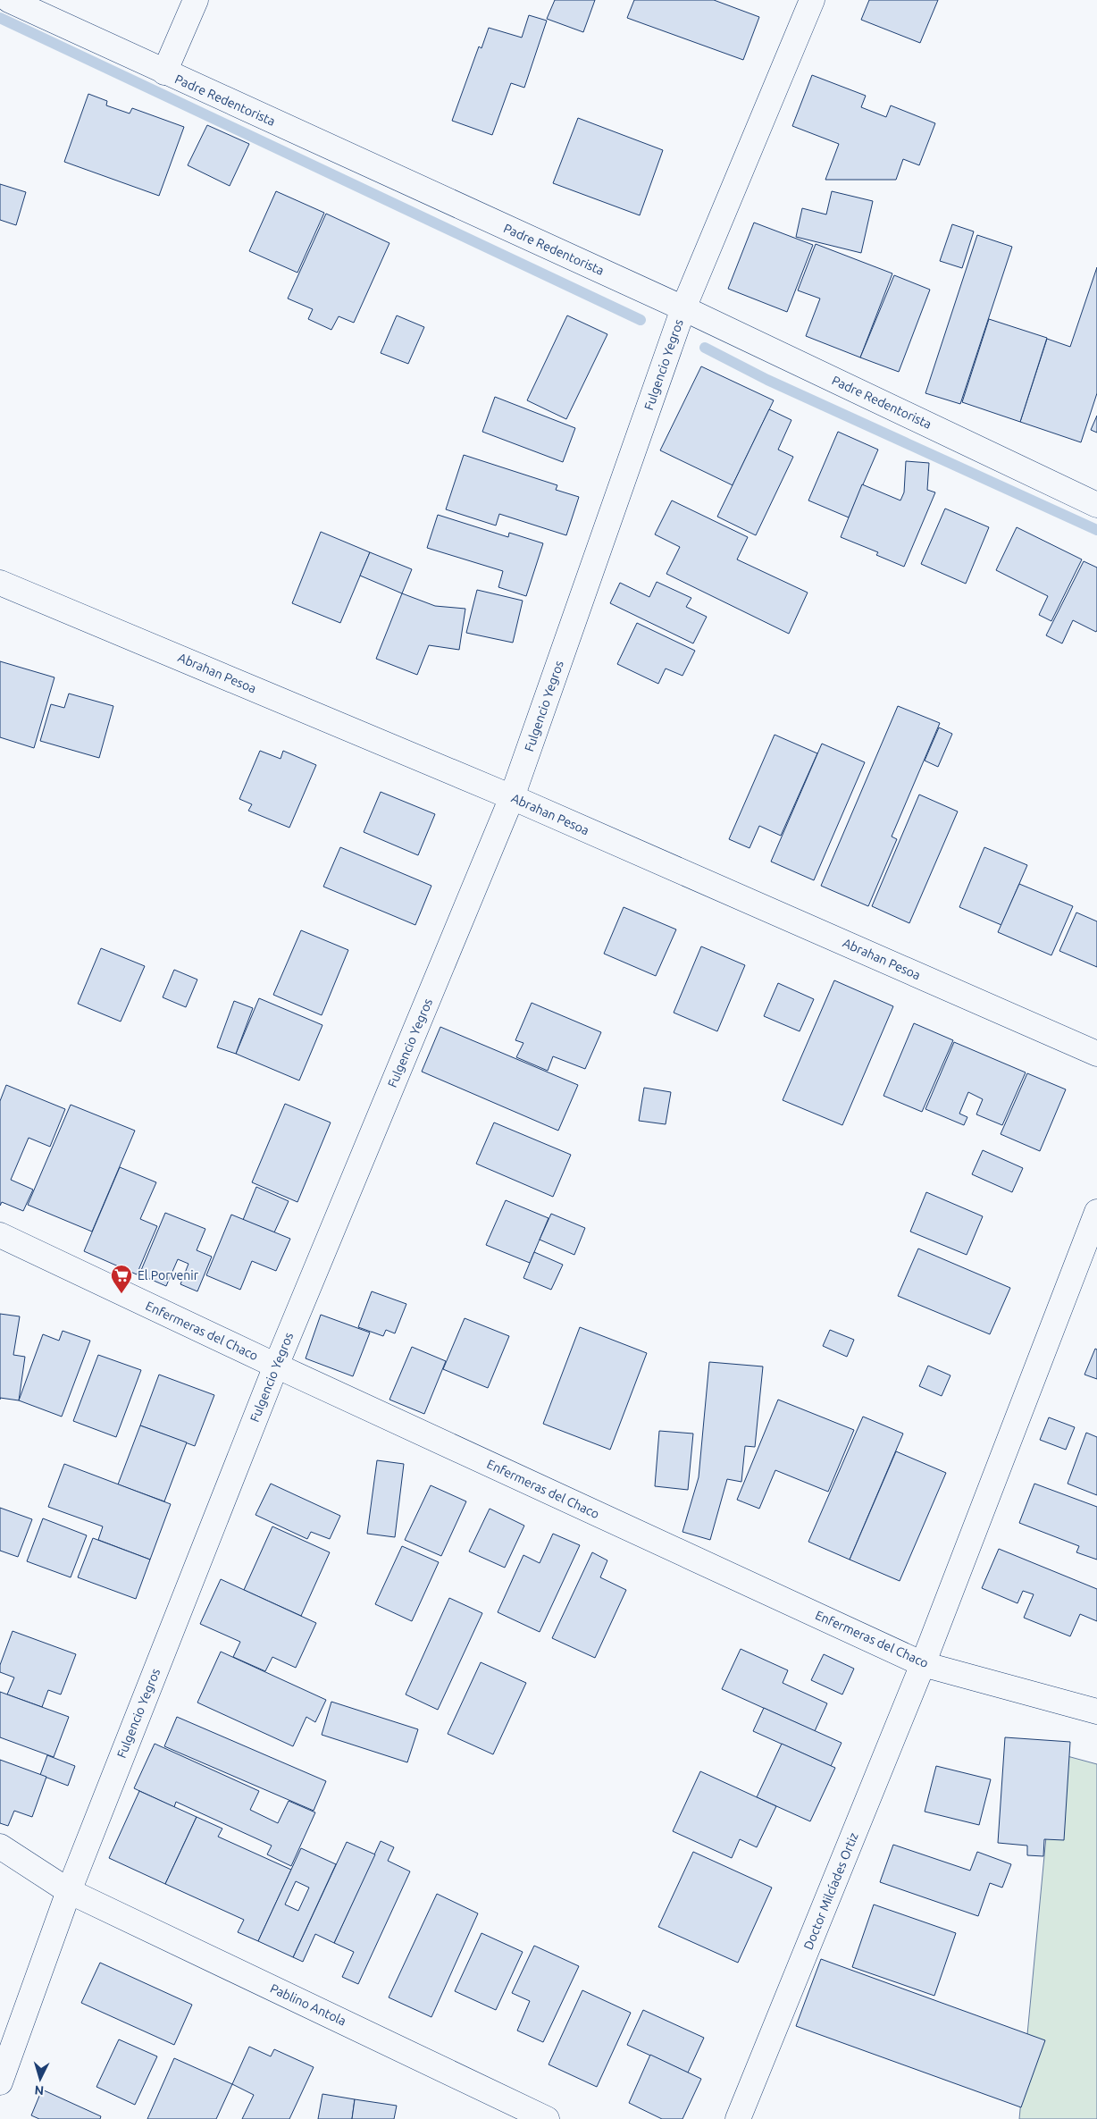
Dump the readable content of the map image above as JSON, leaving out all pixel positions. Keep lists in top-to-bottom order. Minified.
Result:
{"streets":{"street":["Padre Redentorista","Fulgencio Yegros","Abrahan Pesoa","Enfermeras del Chaco","Doctor Milcíades Ortiz","Pablino Antola"]},"crossings":[["Padre Redentorista","Fulgencio Yegros"],["Fulgencio Yegros","Abrahan Pesoa"],["Fulgencio Yegros","Enfermeras del Chaco"],["Fulgencio Yegros","Pablino Antola"],["Enfermeras del Chaco","Doctor Milcíades Ortiz"]],"places":{"supermarket":["El Porvenir"]},"north":"bottom"}
